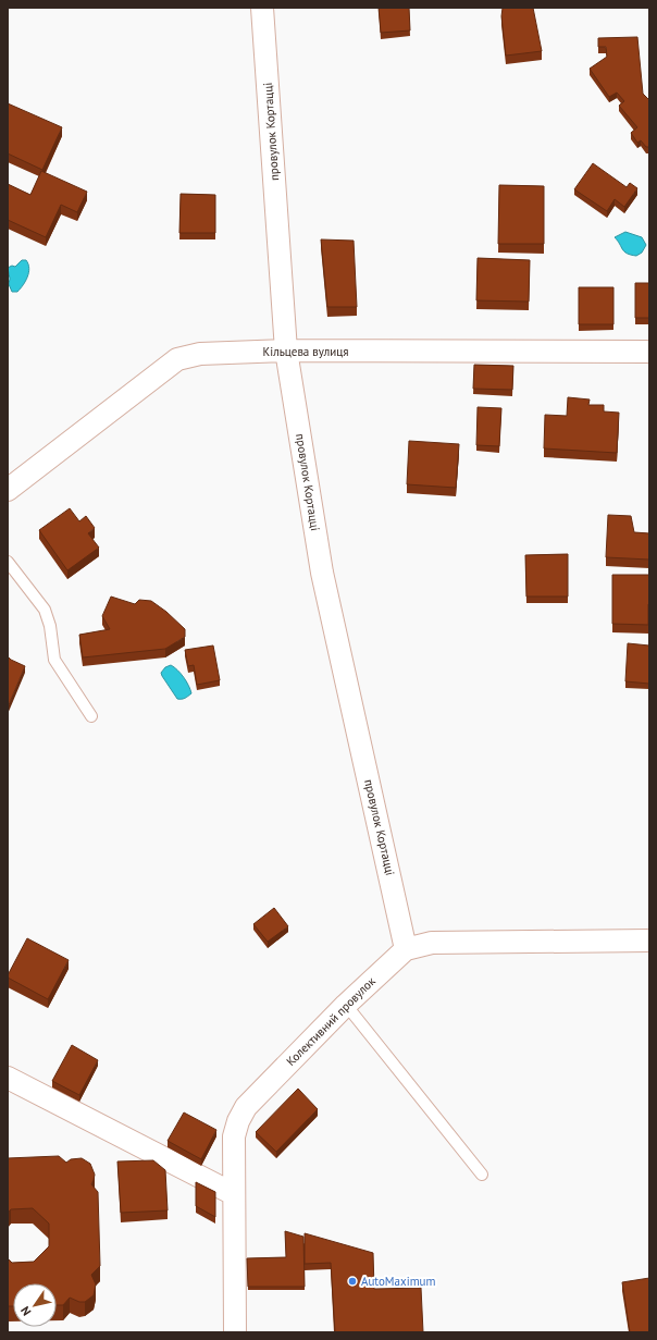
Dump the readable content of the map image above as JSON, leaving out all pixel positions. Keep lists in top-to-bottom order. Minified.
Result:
{"streets":{"street":["провулок Кортацці","Кільцева вулиця","Колективний провулок"]},"crossings":[["провулок Кортацці","Кільцева вулиця"],["провулок Кортацці","Колективний провулок"]],"places":["AutoMaximum"],"north":"bottom left"}
